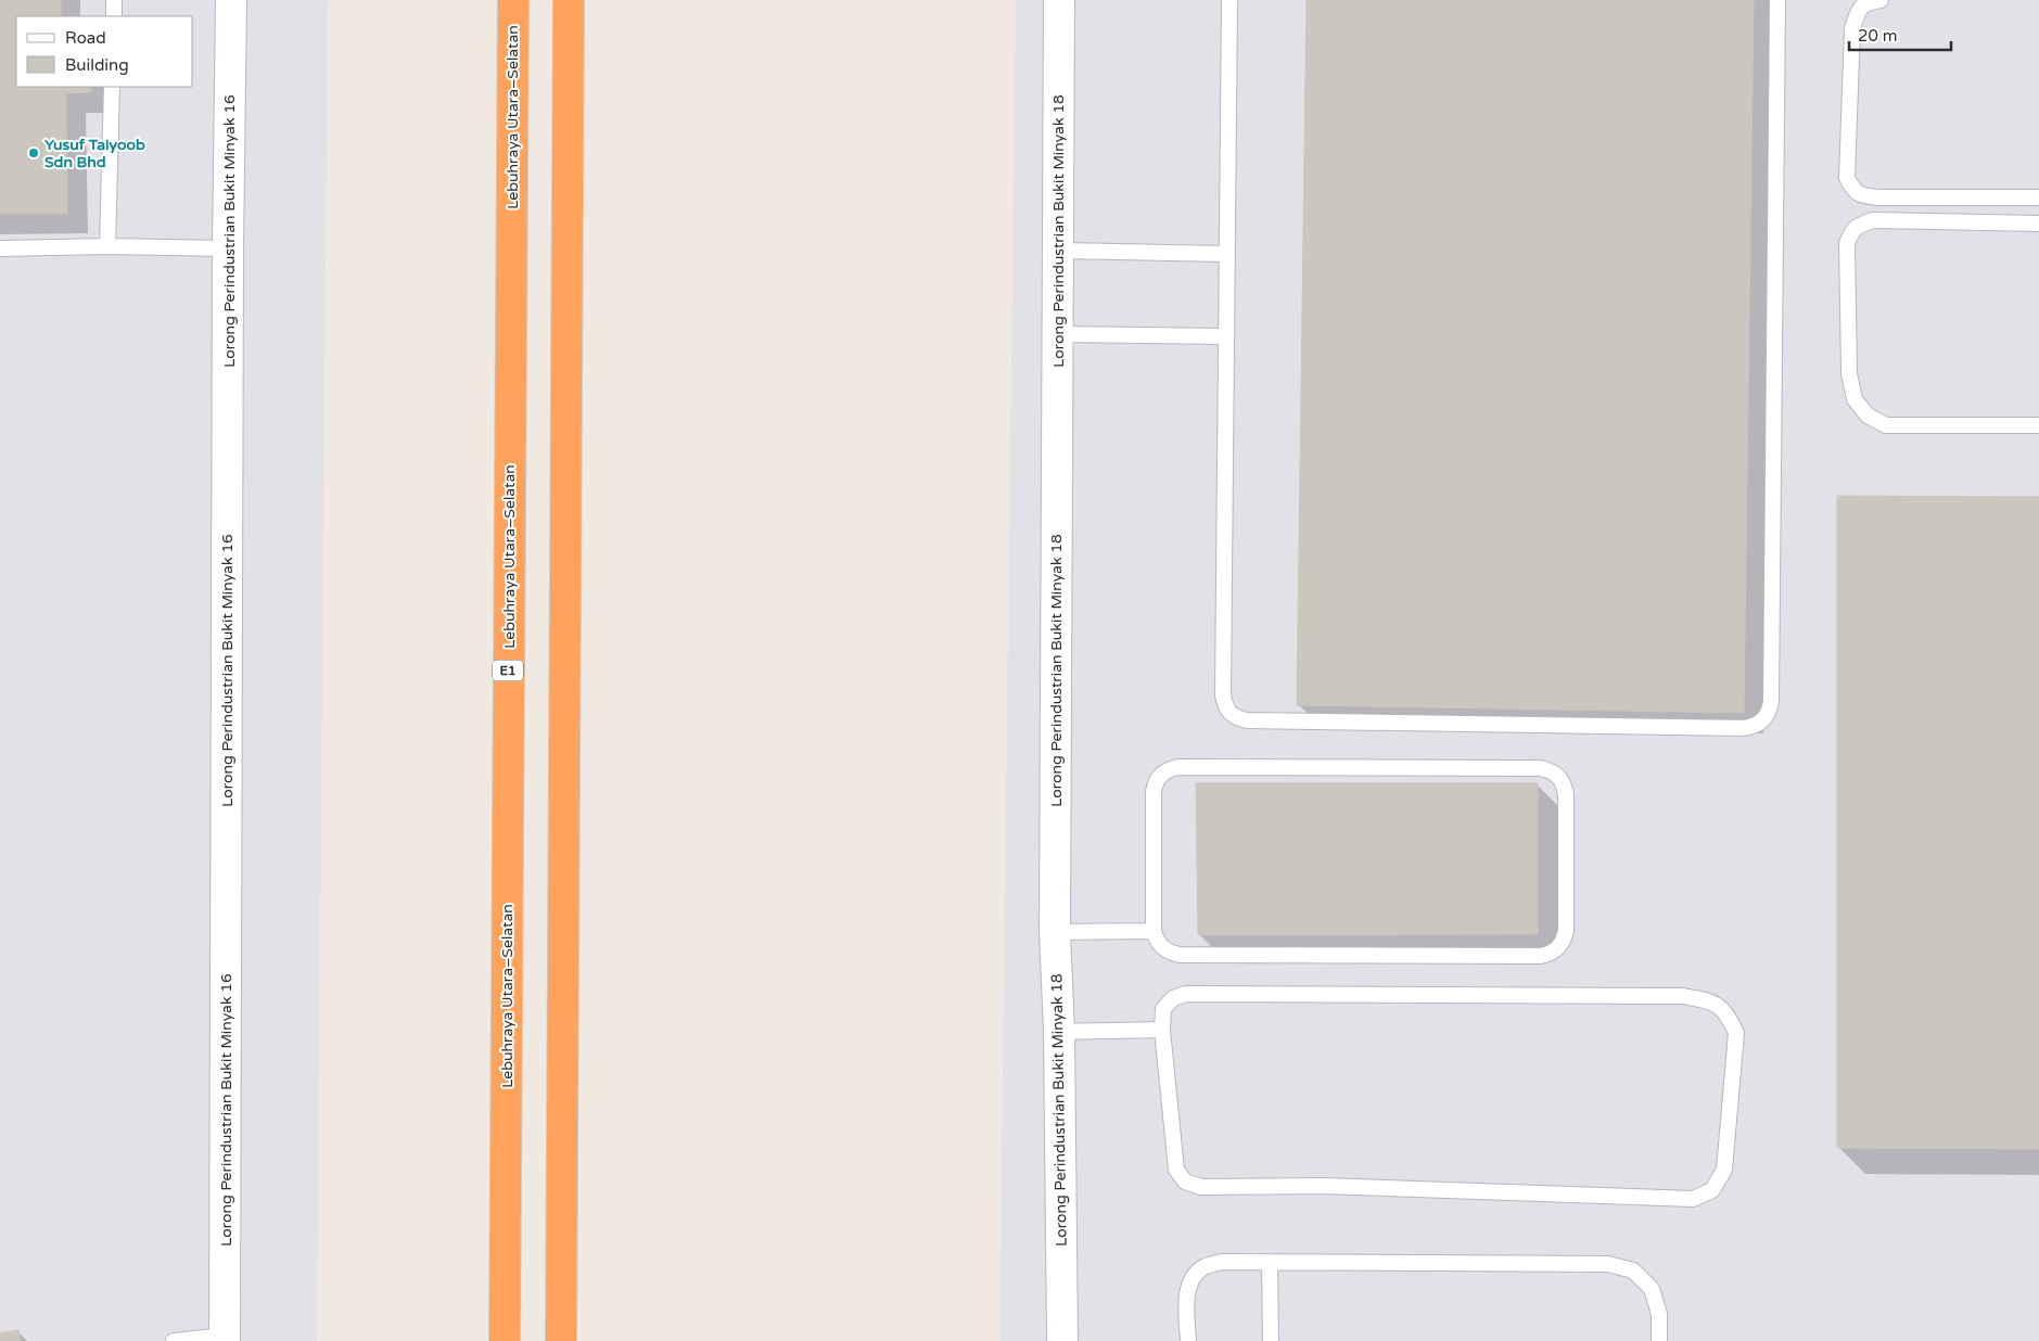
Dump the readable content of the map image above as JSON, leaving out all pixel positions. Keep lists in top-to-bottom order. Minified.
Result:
{"streets":{"highway":["Lebuhraya Utara–Selatan","E1"],"street":["Lorong Perindustrian Bukit Minyak 16","Lorong Perindustrian Bukit Minyak 18"]},"places":["Yusuf Taiyoob Sdn Bhd"],"legend":["Road","Building"],"scale_bar":"20 m"}
